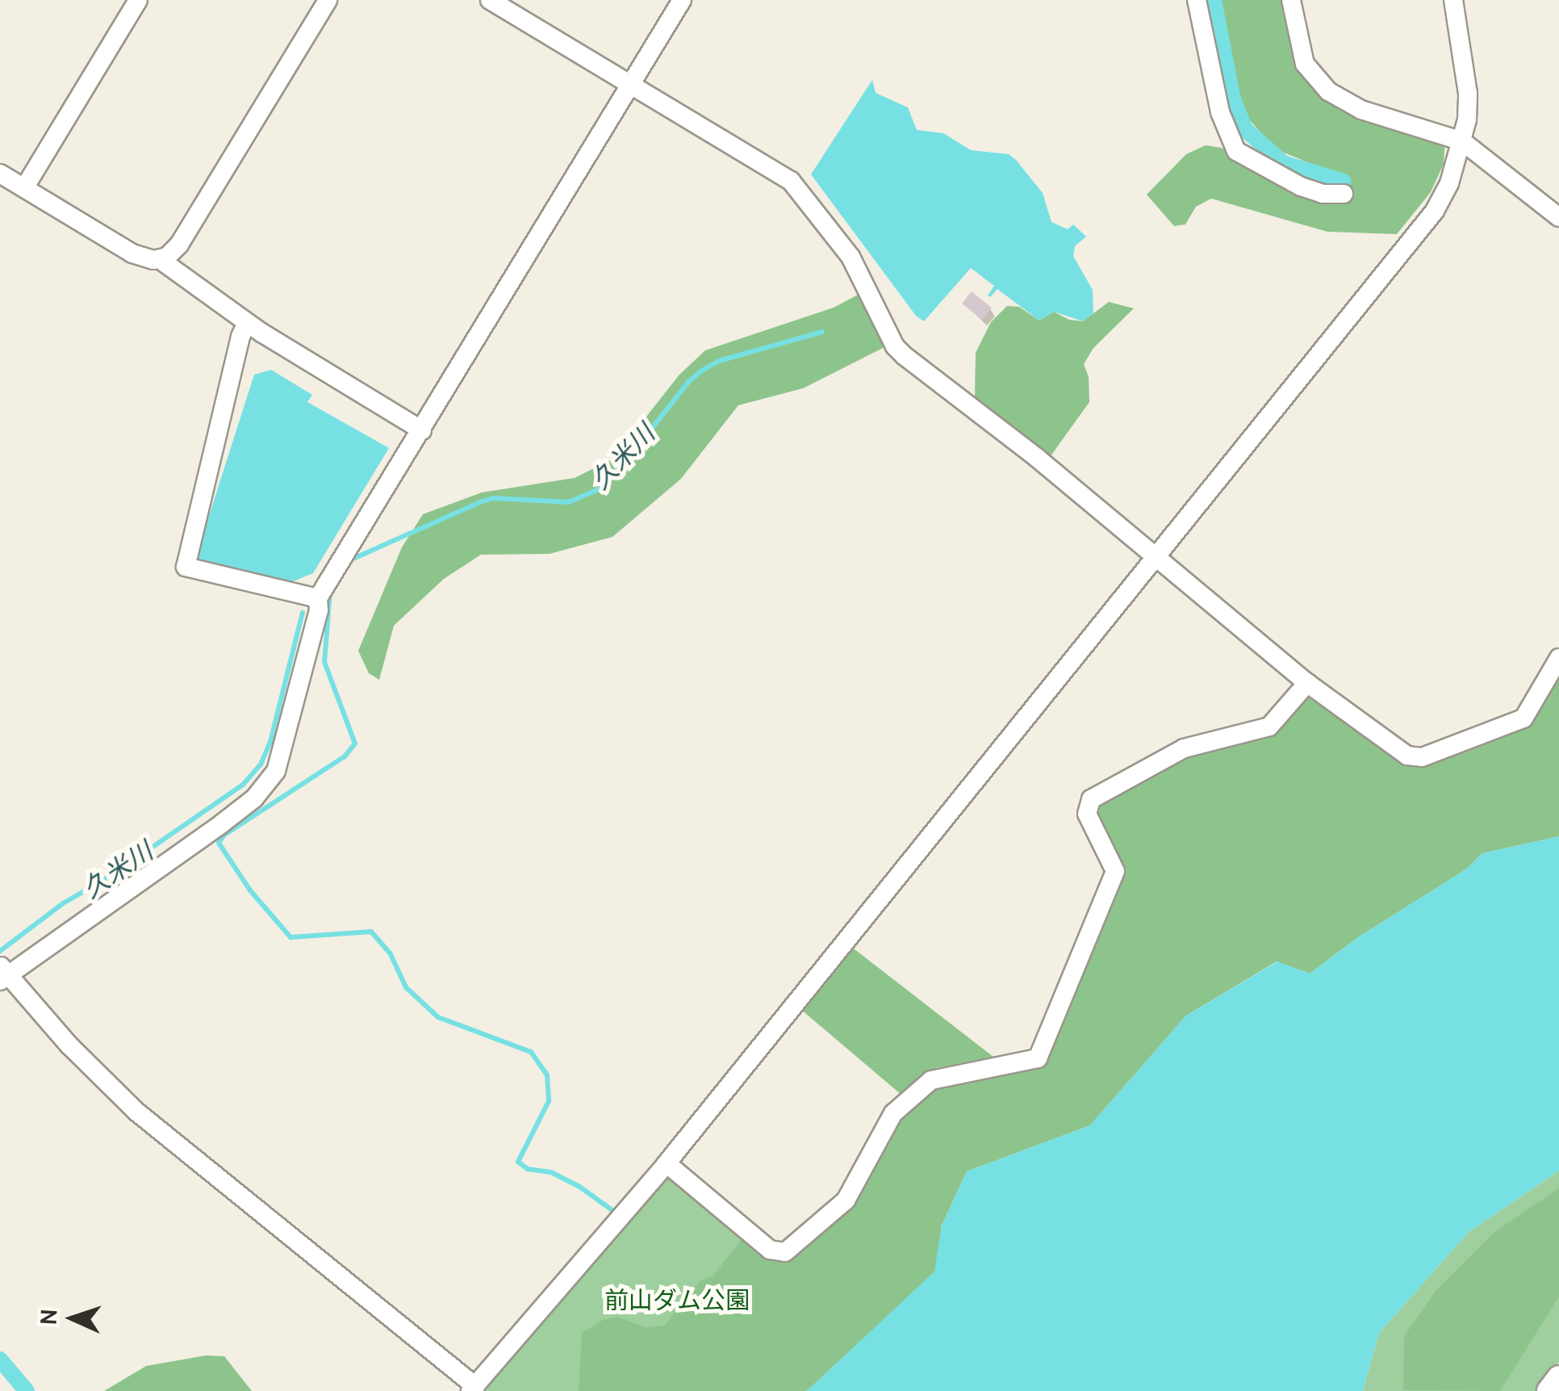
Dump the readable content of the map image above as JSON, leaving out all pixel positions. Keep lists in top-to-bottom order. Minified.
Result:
{"water":["久米川"],"parks":["前山ダム公園"],"north":"left"}
